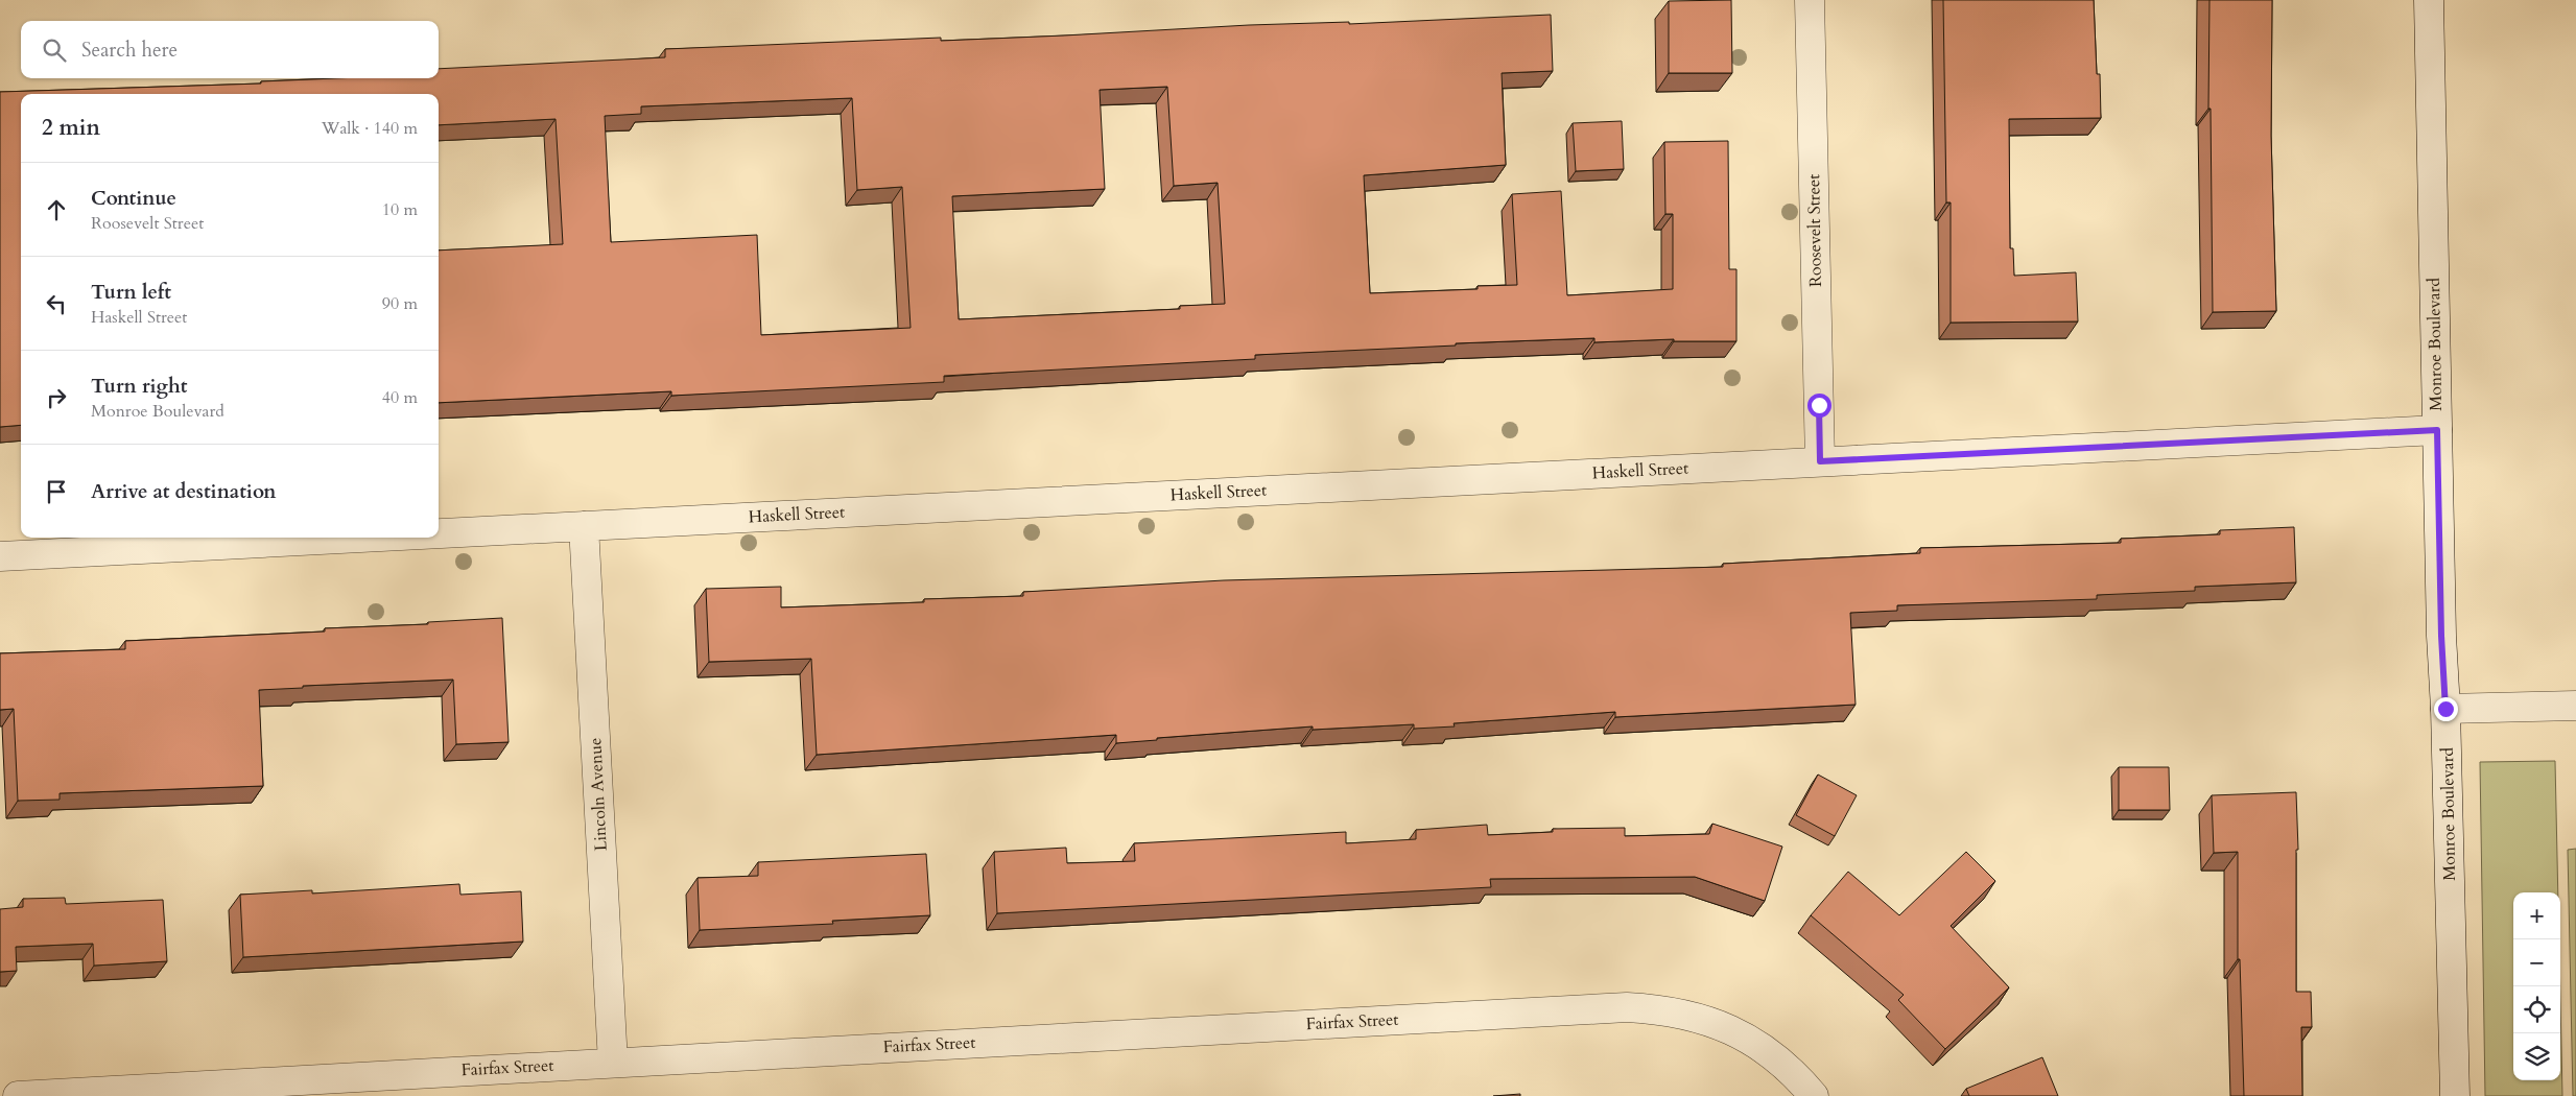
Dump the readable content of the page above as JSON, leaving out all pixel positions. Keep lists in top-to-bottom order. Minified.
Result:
{"streets":{"street":["Roosevelt Street","Monroe Boulevard","Haskell Street","Lincoln Avenue","Fairfax Street"]},"crossings":[["Roosevelt Street","Haskell Street"],["Monroe Boulevard","Haskell Street"],["Haskell Street","Lincoln Avenue"],["Lincoln Avenue","Fairfax Street"]],"page":{"search":"Search here","heading":["2 min","Walk · 140 m"],"list":[["Continue","Roosevelt Street","10 m"],["Turn left","Haskell Street","90 m"],["Turn right","Monroe Boulevard","40 m"],"Arrive at destination"],"map_buttons":["+","−"]}}
